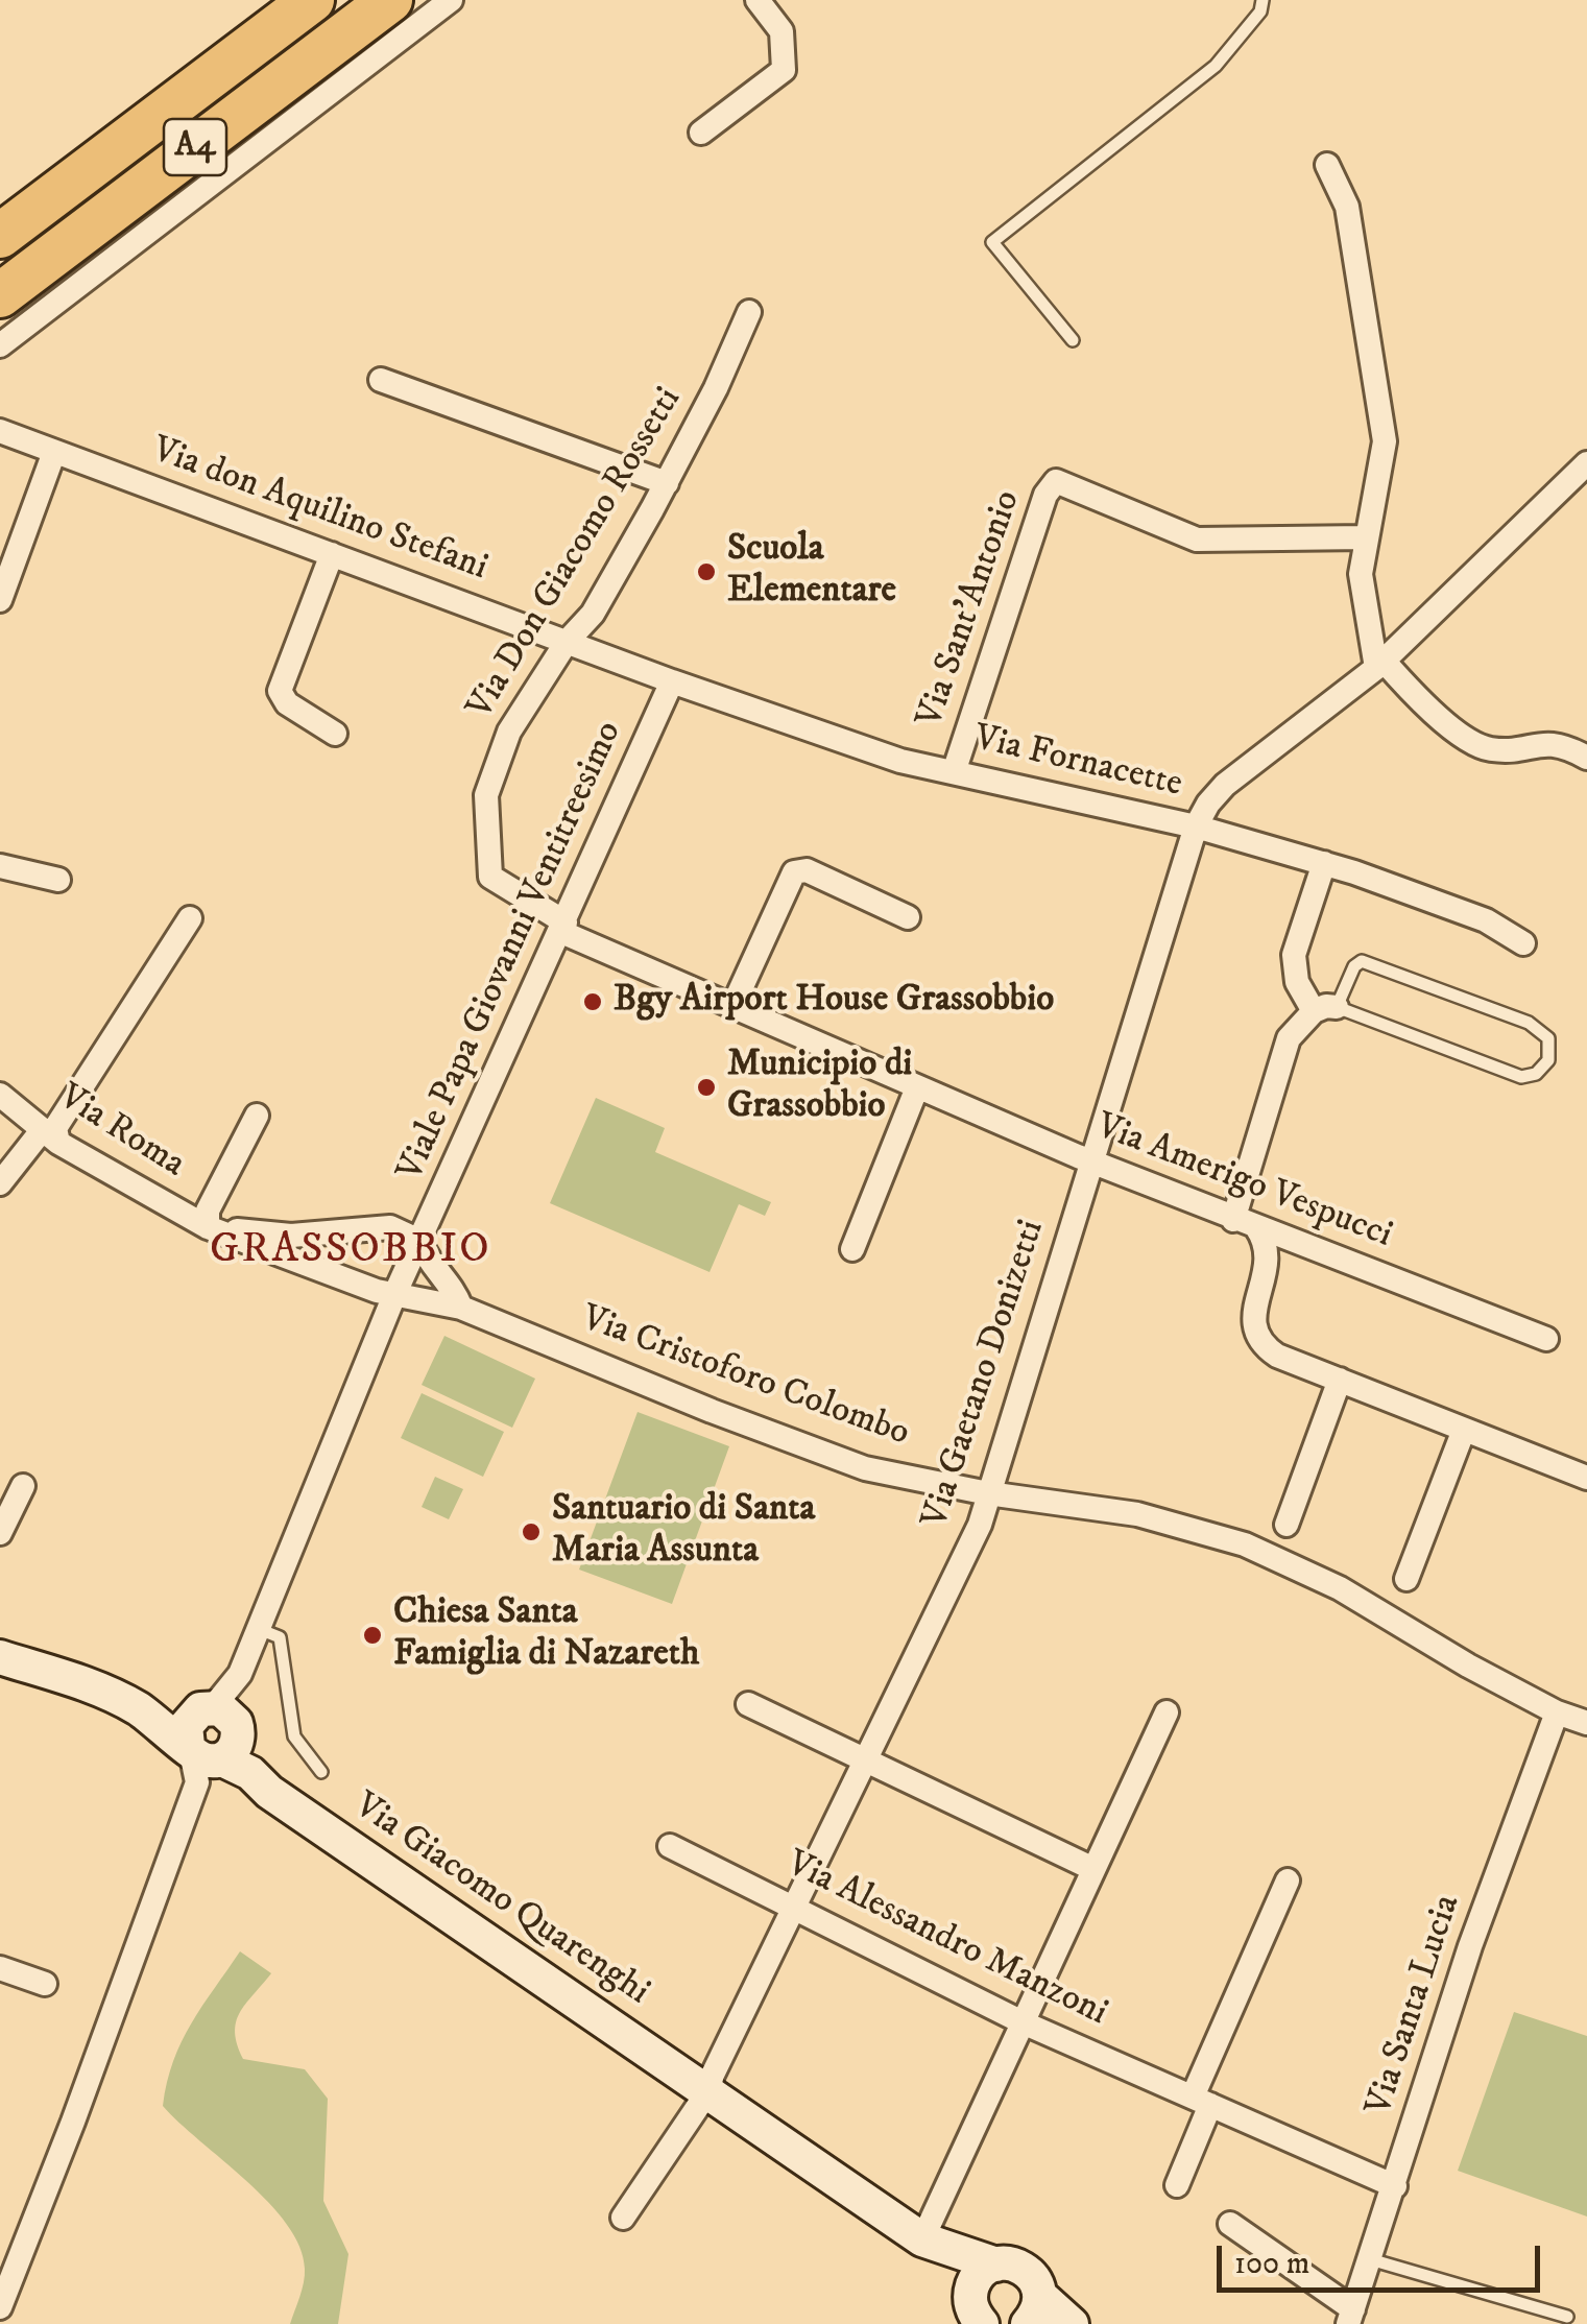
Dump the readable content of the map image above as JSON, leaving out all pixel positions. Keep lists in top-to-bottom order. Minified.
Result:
{"streets":{"highway":["A4"],"street":["Via don Aquilino Stefani","Via Don Giacomo Rossetti","Via Sant'Antonio","Via Fornacette","Viale Papa Giovanni Ventitreesimo","Via Roma","Via Amerigo Vespucci","Via Gaetano Donizetti","Via Cristoforo Colombo","Via Giacomo Quarenghi","Via Alessandro Manzoni","Via Santa Lucia"]},"crossings":[["Via don Aquilino Stefani","Via Don Giacomo Rossetti"],["Via don Aquilino Stefani","Via Fornacette"],["Via don Aquilino Stefani","Viale Papa Giovanni Ventitreesimo"],["Via Don Giacomo Rossetti","Viale Papa Giovanni Ventitreesimo"],["Via Don Giacomo Rossetti","Via Amerigo Vespucci"],["Via Sant'Antonio","Via Fornacette"],["Via Fornacette","Viale Papa Giovanni Ventitreesimo"],["Via Fornacette","Via Gaetano Donizetti"],["Viale Papa Giovanni Ventitreesimo","Via Roma"],["Viale Papa Giovanni Ventitreesimo","Via Amerigo Vespucci"],["Viale Papa Giovanni Ventitreesimo","Via Cristoforo Colombo"],["Viale Papa Giovanni Ventitreesimo","Via Giacomo Quarenghi"],["Via Roma","Via Cristoforo Colombo"],["Via Amerigo Vespucci","Via Gaetano Donizetti"],["Via Gaetano Donizetti","Via Cristoforo Colombo"],["Via Gaetano Donizetti","Via Giacomo Quarenghi"],["Via Gaetano Donizetti","Via Alessandro Manzoni"],["Via Cristoforo Colombo","Via Santa Lucia"],["Via Alessandro Manzoni","Via Santa Lucia"]],"districts":["GRASSOBBIO"],"places":["Scuola Elementare","Bgy Airport House Grassobbio","Municipio di Grassobbio","Santuario di Santa Maria Assunta","Chiesa Santa Famiglia di Nazareth"],"scale_bar":"100 m"}
